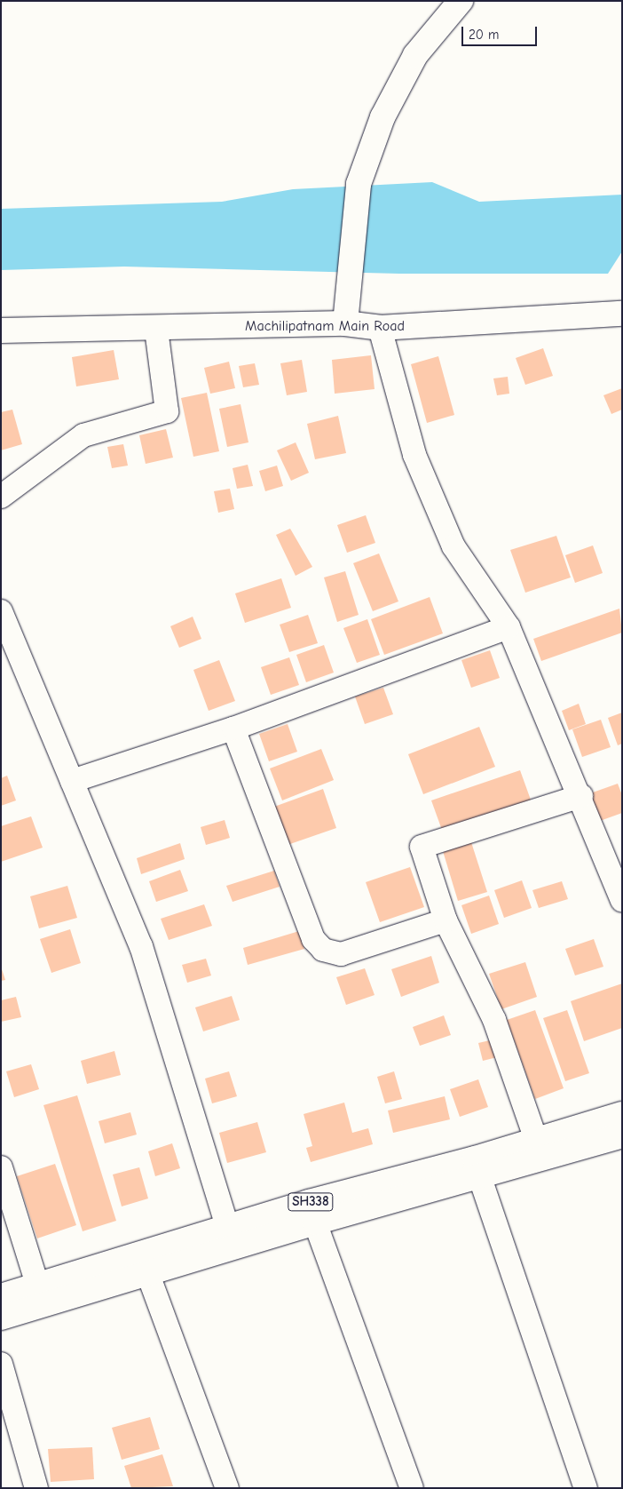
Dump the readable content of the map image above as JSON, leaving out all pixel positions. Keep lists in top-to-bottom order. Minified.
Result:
{"streets":{"main road":["Machilipatnam Main Road","SH338"]},"scale_bar":"20 m"}
